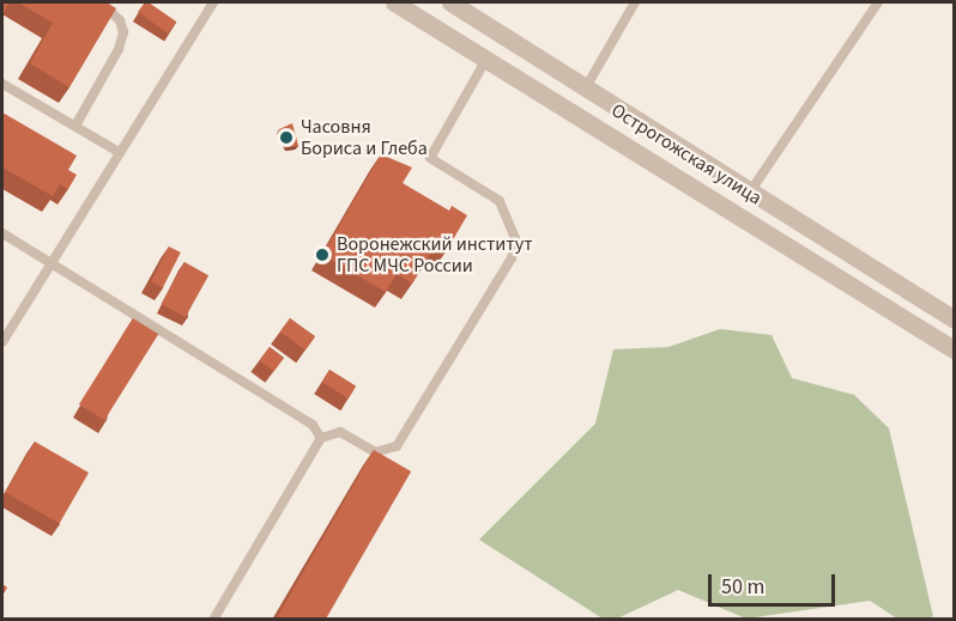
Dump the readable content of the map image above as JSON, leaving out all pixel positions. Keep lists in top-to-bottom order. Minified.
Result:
{"streets":{"street":["Острогожская улица"]},"places":["Часовня Бориса и Глеба","Воронежский институт ГПС МЧС России"],"scale_bar":"50 m"}
